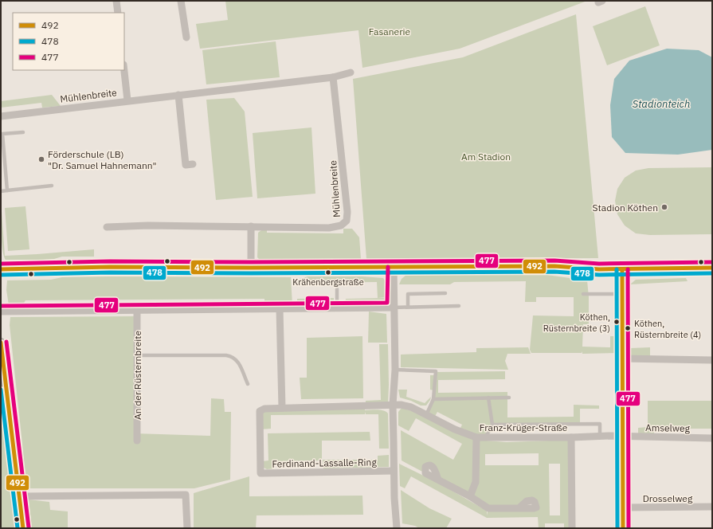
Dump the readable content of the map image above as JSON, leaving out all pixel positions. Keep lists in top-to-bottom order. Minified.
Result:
{"streets":{"street":["Mühlenbreite","An der Rüsternbreite","Franz-Krüger-Straße","Amselweg","Ferdinand-Lassalle-Ring","Drosselweg"]},"crossings":[["Franz-Krüger-Straße","Amselweg"],["Franz-Krüger-Straße","Ferdinand-Lassalle-Ring"]],"water":["Stadionteich"],"parks":["Fasanerie","Am Stadion"],"places":["Förderschule (LB) \"Dr. Samuel Hahnemann\"","Stadion Köthen","Krähenbergstraße","Köthen, Rüsternbreite (3)","Köthen, Rüsternbreite (4)"],"lines":["transit line 477","transit line 492","transit line 478"],"legend":["492","478","477"]}
